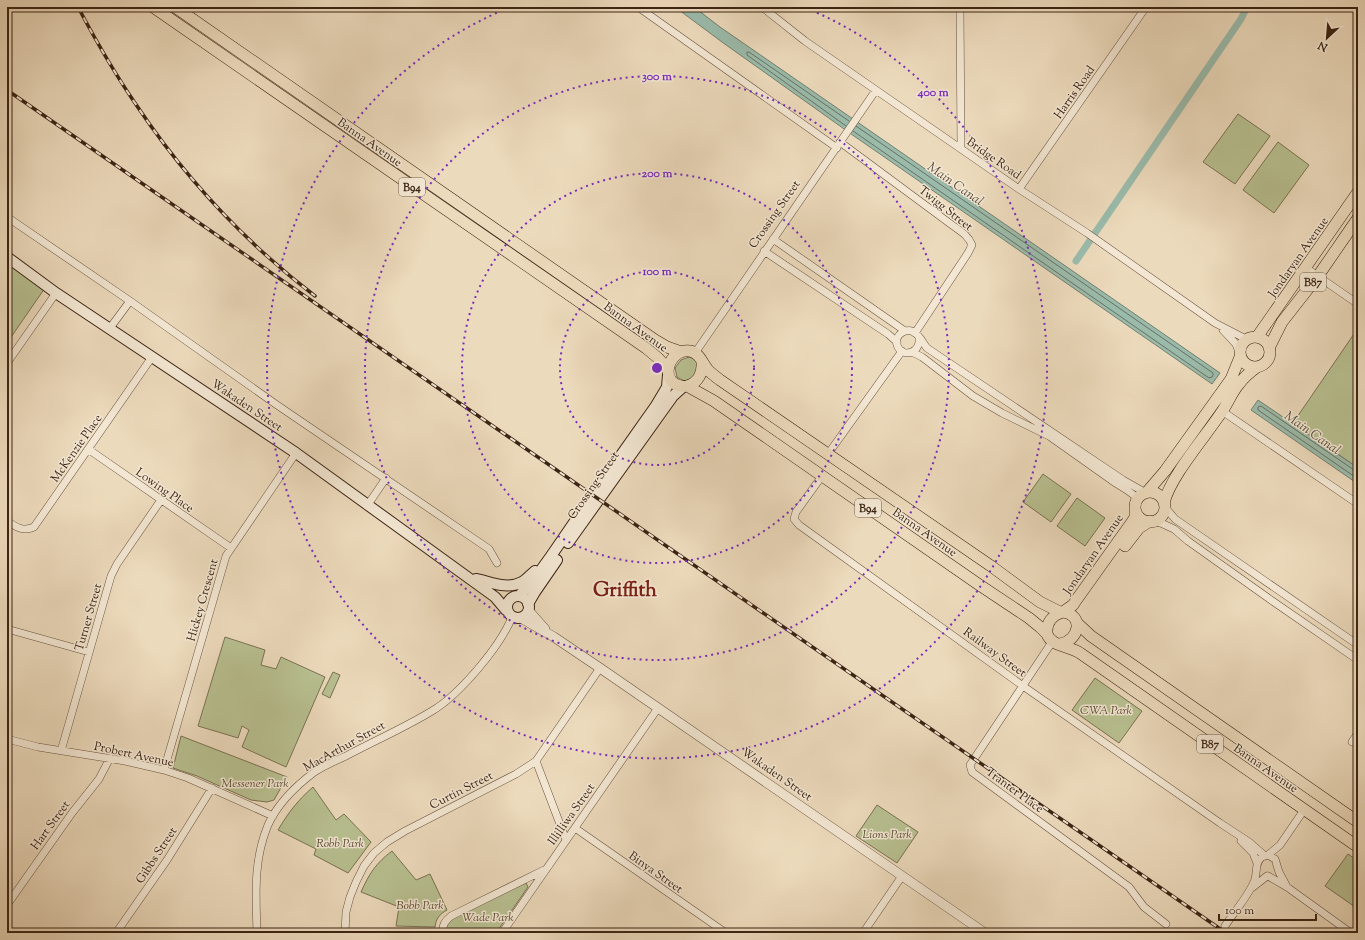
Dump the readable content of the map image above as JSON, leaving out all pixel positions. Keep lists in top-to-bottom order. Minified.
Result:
{"streets":{"main road":["Banna Avenue","B94","Crossing Street","Jondaryan Avenue","B87","Wakaden Street"],"street":["Harris Road","Bridge Road","Twigg Street","McKenzie Place","Lowing Place","Hickey Crescent","Turner Street","Railway Street","MacArthur Street","Probert Avenue","Curtin Street","Tranter Place","Illilliwa Street","Hart Street","Gibbs Street","Binya Street"]},"crossings":[["Harris Road","Bridge Road"],["Banna Avenue","B94"],["Banna Avenue","Crossing Street"],["Banna Avenue","Jondaryan Avenue"],["Banna Avenue","B87"],["Banna Avenue","Railway Street"],["Banna Avenue","Tranter Place"],["Bridge Road","Crossing Street"],["Bridge Road","Jondaryan Avenue"],["Bridge Road","B87"],["B94","Crossing Street"],["Twigg Street","Crossing Street"],["Crossing Street","Wakaden Street"],["Crossing Street","MacArthur Street"],["Jondaryan Avenue","B87"],["Jondaryan Avenue","Tranter Place"],["B87","Tranter Place"],["Wakaden Street","McKenzie Place"],["Wakaden Street","Hickey Crescent"],["Wakaden Street","MacArthur Street"],["Wakaden Street","Curtin Street"],["Wakaden Street","Illilliwa Street"],["McKenzie Place","Lowing Place"],["Lowing Place","Hickey Crescent"],["Lowing Place","Turner Street"],["Hickey Crescent","Probert Avenue"],["Turner Street","Probert Avenue"],["Railway Street","Tranter Place"],["MacArthur Street","Probert Avenue"],["Probert Avenue","Hart Street"],["Probert Avenue","Gibbs Street"],["Illilliwa Street","Binya Street"]],"districts":["Griffith"],"water":["Main Canal"],"parks":["CWA Park","Messener Park","Lions Park","Robb Park","Bobb Park","Wade Park"],"scale_bar":"100 m","north":"bottom left","rings":["300 m","400 m","200 m","100 m"]}
